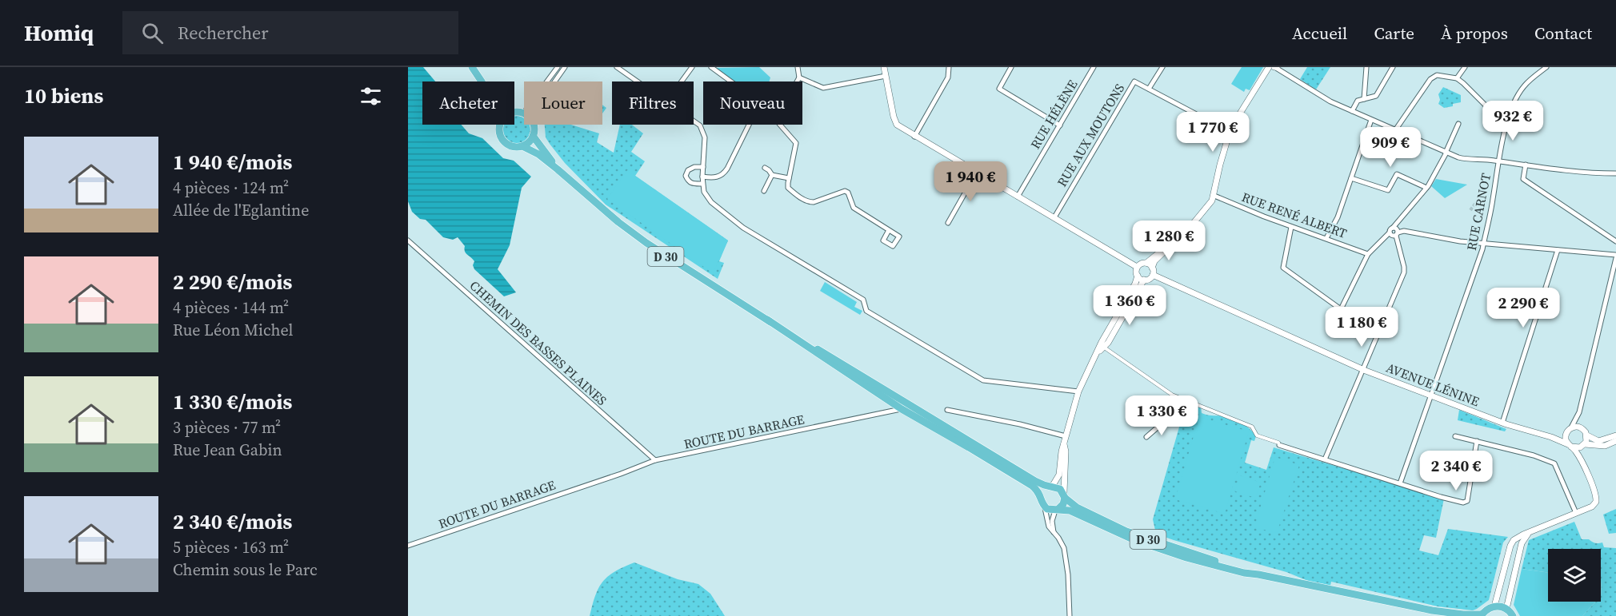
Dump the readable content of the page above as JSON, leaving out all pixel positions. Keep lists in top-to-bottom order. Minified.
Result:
{"streets":{"main road":["D 30"],"street":["RUE HÉLÈNE","RUE AUX MOUTONS","RUE CARNOT","RUE RENÉ ALBERT","CHEMIN DES BASSES PLAINES","AVENUE LÉNINE","ROUTE DU BARRAGE"]},"crossings":[["RUE CARNOT","AVENUE LÉNINE"],["D 30","ROUTE DU BARRAGE"],["CHEMIN DES BASSES PLAINES","ROUTE DU BARRAGE"]],"page":{"header":"Homiq","search":"Rechercher","nav":["Accueil","Carte","À propos","Contact"],"heading":"10 biens","chip":["Acheter","Louer","Filtres","Nouveau"],"price":["932 €","1 770 €","909 €","1 940 €","1 280 €","1 360 €","2 290 €","1 180 €","1 330 €","2 340 €"],"list":[{"name":"1 940 €/mois","note":"4 pièces · 124 m² · Allée de l'Eglantine"},{"name":"2 290 €/mois","note":"4 pièces · 144 m² · Rue Léon Michel"},{"name":"1 330 €/mois","note":"3 pièces · 77 m² · Rue Jean Gabin"},{"name":"2 340 €/mois","note":"5 pièces · 163 m² · Chemin sous le Parc"}]}}
